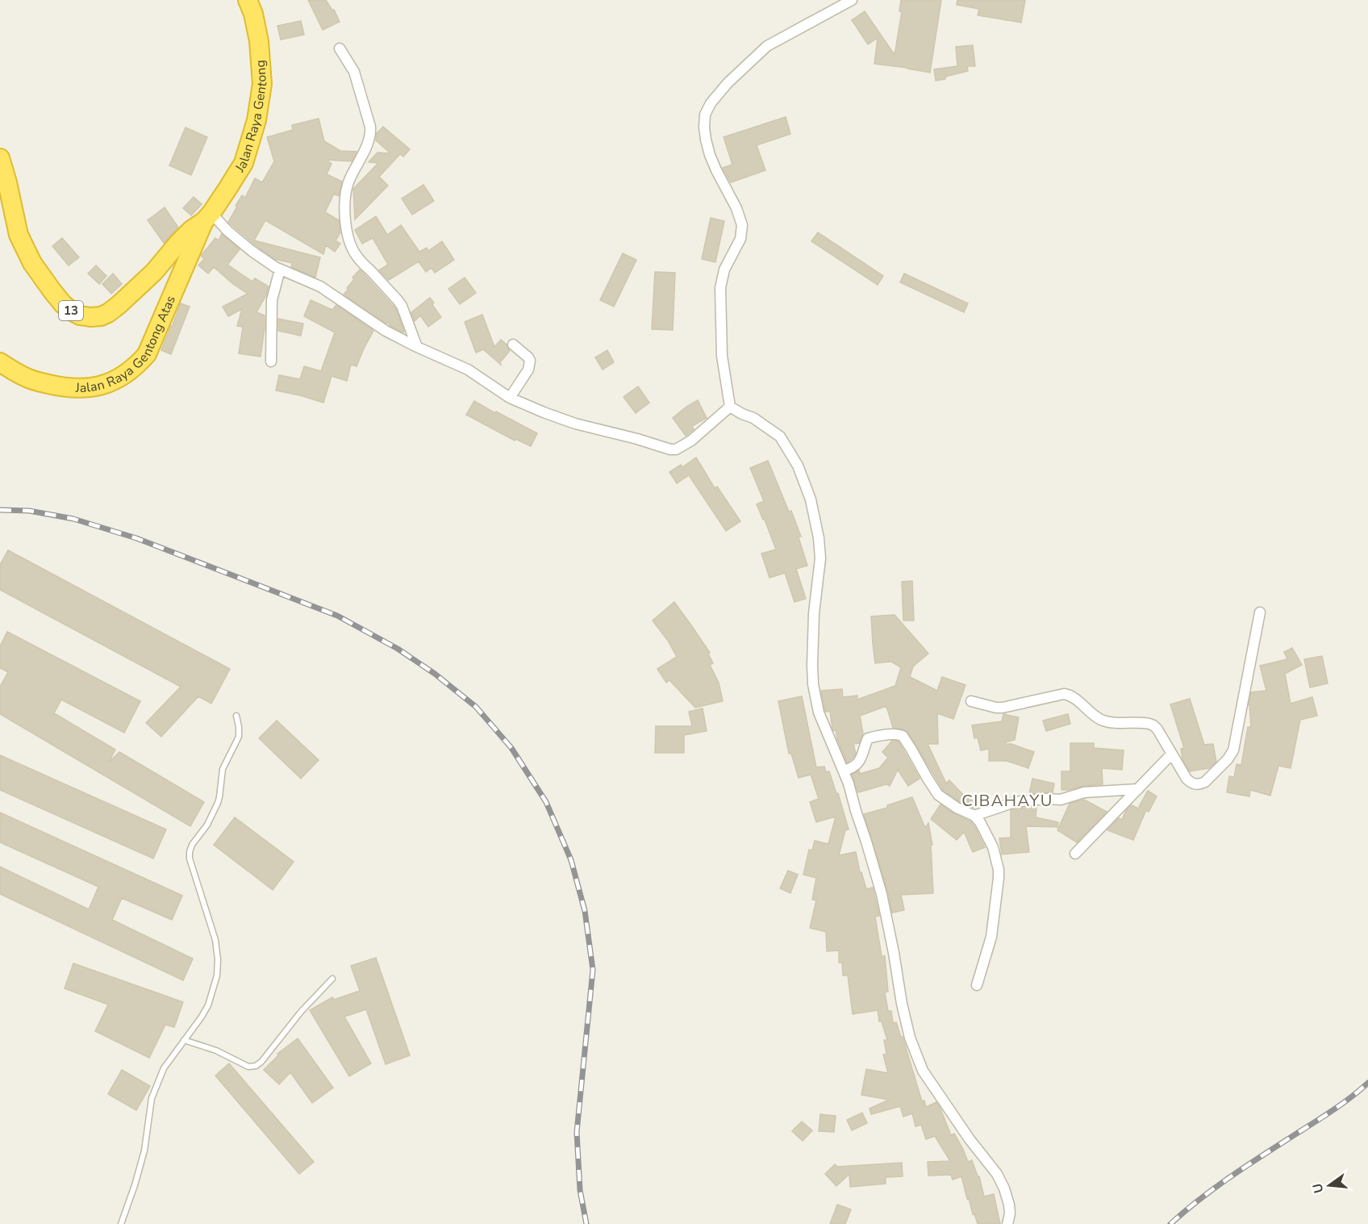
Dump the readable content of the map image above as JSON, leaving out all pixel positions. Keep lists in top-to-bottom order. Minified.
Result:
{"streets":{"highway":["Jalan Raya Gentong","13","Jalan Raya Gentong Atas"]},"crossings":[["Jalan Raya Gentong","13"],["Jalan Raya Gentong","Jalan Raya Gentong Atas"],["13","Jalan Raya Gentong Atas"]],"districts":["CIBAHAYU"],"north":"left"}
